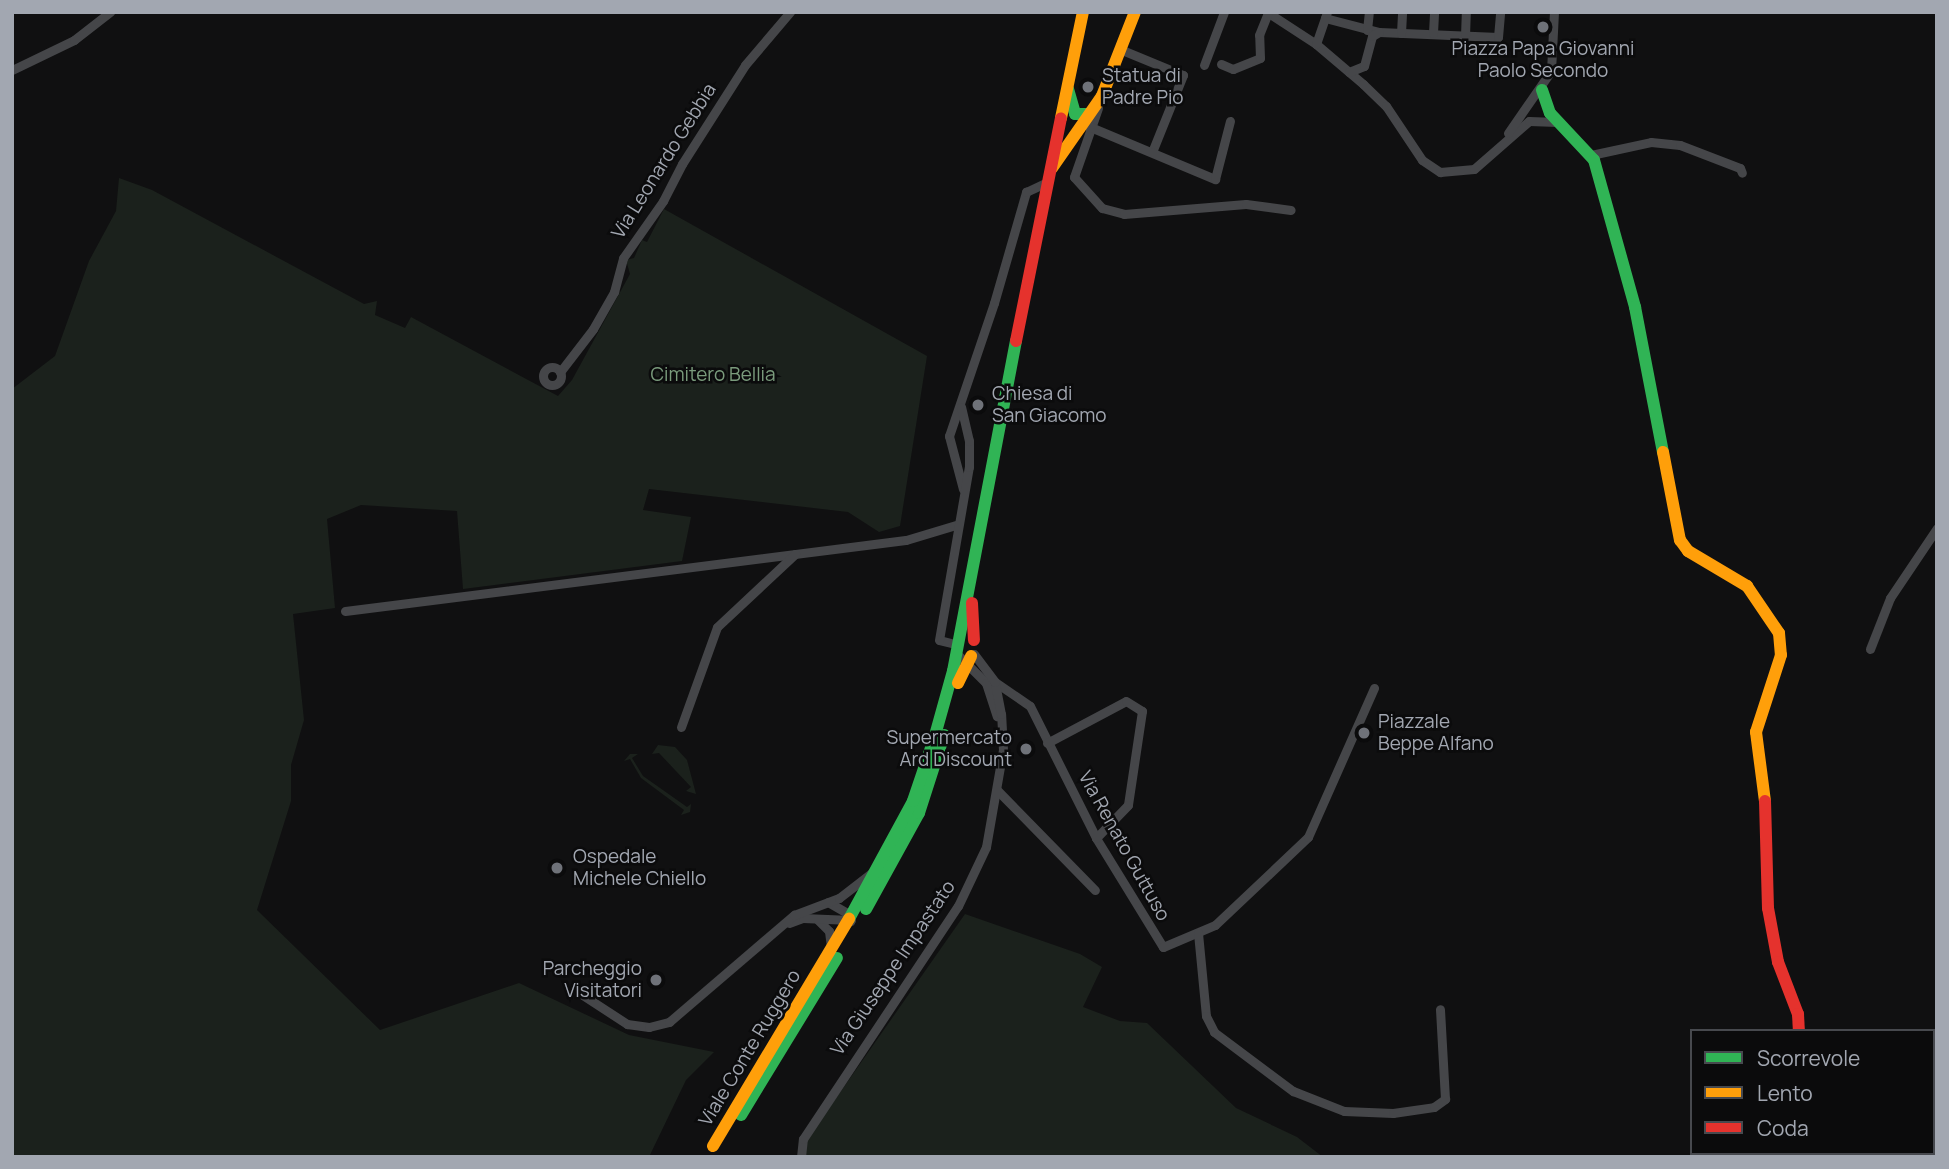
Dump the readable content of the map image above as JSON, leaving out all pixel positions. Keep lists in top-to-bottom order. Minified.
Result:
{"streets":{"main road":["Viale Conte Ruggero"],"street":["Via Leonardo Gebbia","Via Renato Guttuso","Via Giuseppe Impastato"]},"parks":["Cimitero Bellia"],"places":["Piazza Papa Giovanni Paolo Secondo","Statua di Padre Pio","Chiesa di San Giacomo","Piazzale Beppe Alfano","Supermercato Ard Discount","Ospedale Michele Chiello","Parcheggio Visitatori"],"legend":["Scorrevole","Lento","Coda"]}
